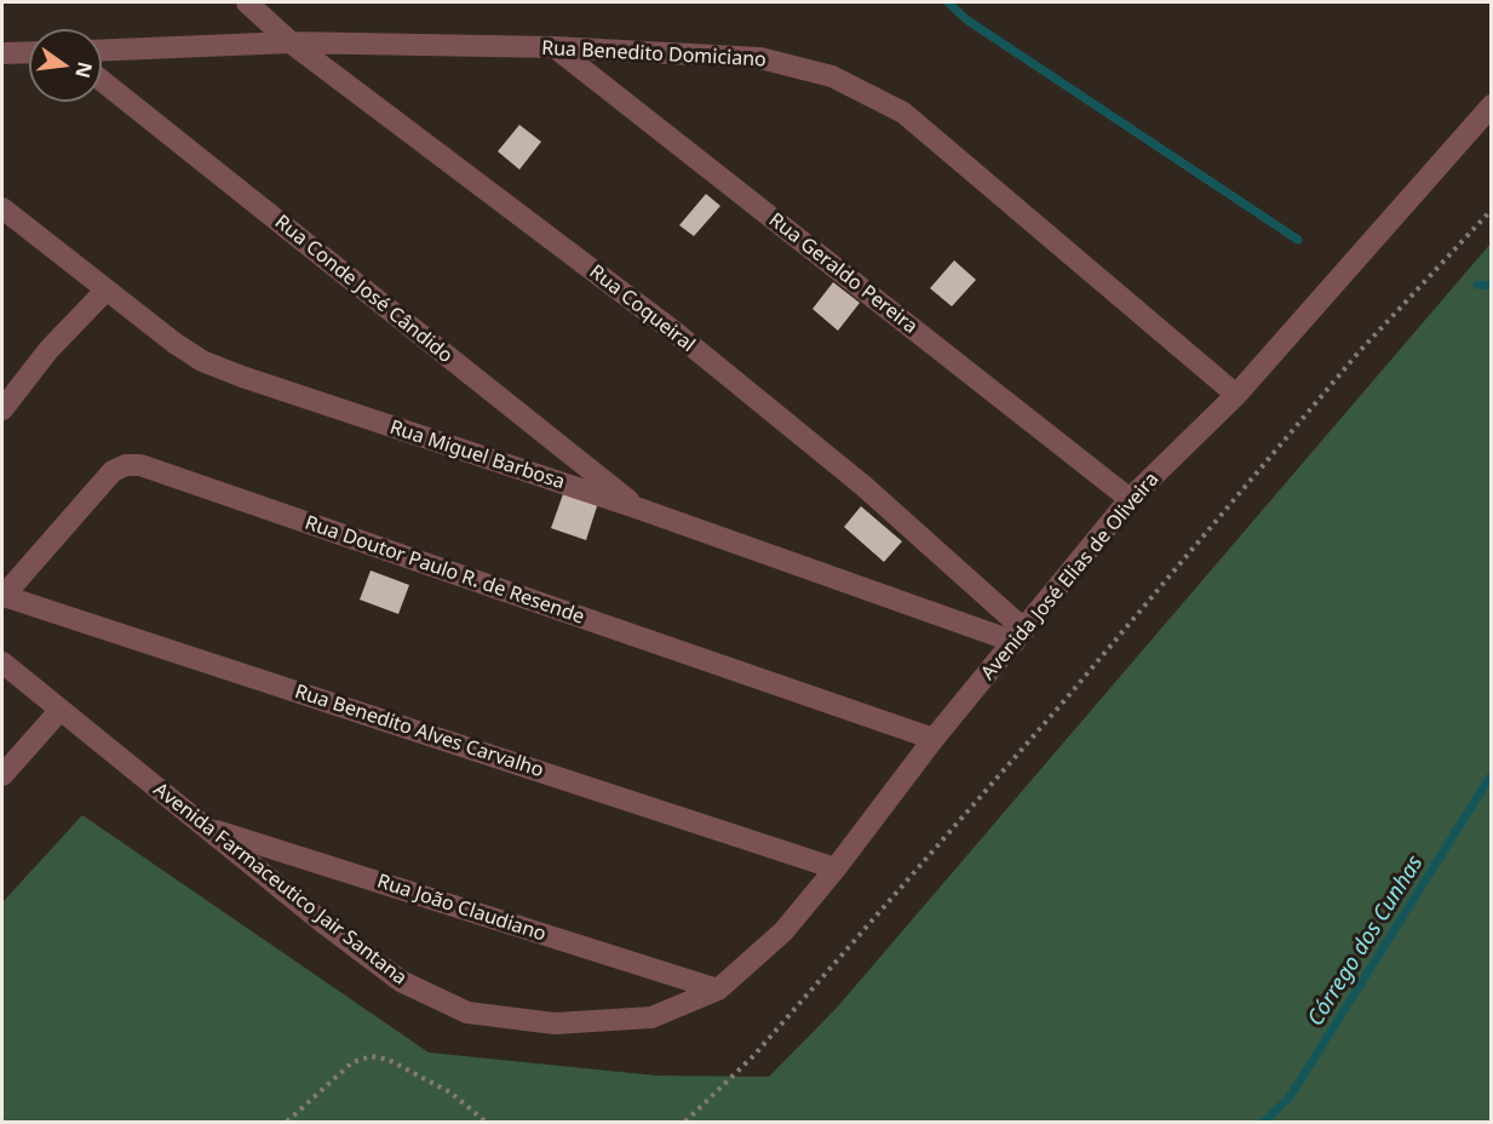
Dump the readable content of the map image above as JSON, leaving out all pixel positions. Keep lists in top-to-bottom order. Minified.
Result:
{"streets":{"street":["Rua Benedito Domiciano","Rua Geraldo Pereira","Rua Conde José Cândido","Rua Coqueiral","Rua Miguel Barbosa","Rua Doutor Paulo R. de Resende","Avenida José Elias de Oliveira","Rua Benedito Alves Carvalho","Avenida Farmaceutico Jair Santana","Rua João Claudiano"]},"crossings":[["Rua Benedito Domiciano","Rua Geraldo Pereira"],["Rua Benedito Domiciano","Rua Coqueiral"],["Rua Benedito Domiciano","Avenida José Elias de Oliveira"],["Rua Geraldo Pereira","Avenida José Elias de Oliveira"],["Rua Conde José Cândido","Rua Miguel Barbosa"],["Rua Coqueiral","Rua Miguel Barbosa"],["Rua Coqueiral","Avenida José Elias de Oliveira"],["Rua Miguel Barbosa","Avenida José Elias de Oliveira"],["Rua Doutor Paulo R. de Resende","Avenida José Elias de Oliveira"],["Rua Doutor Paulo R. de Resende","Rua Benedito Alves Carvalho"],["Avenida José Elias de Oliveira","Rua Benedito Alves Carvalho"],["Avenida José Elias de Oliveira","Avenida Farmaceutico Jair Santana"],["Avenida José Elias de Oliveira","Rua João Claudiano"],["Avenida Farmaceutico Jair Santana","Rua João Claudiano"]],"water":["Córrego dos Cunhas"],"north":"right"}
